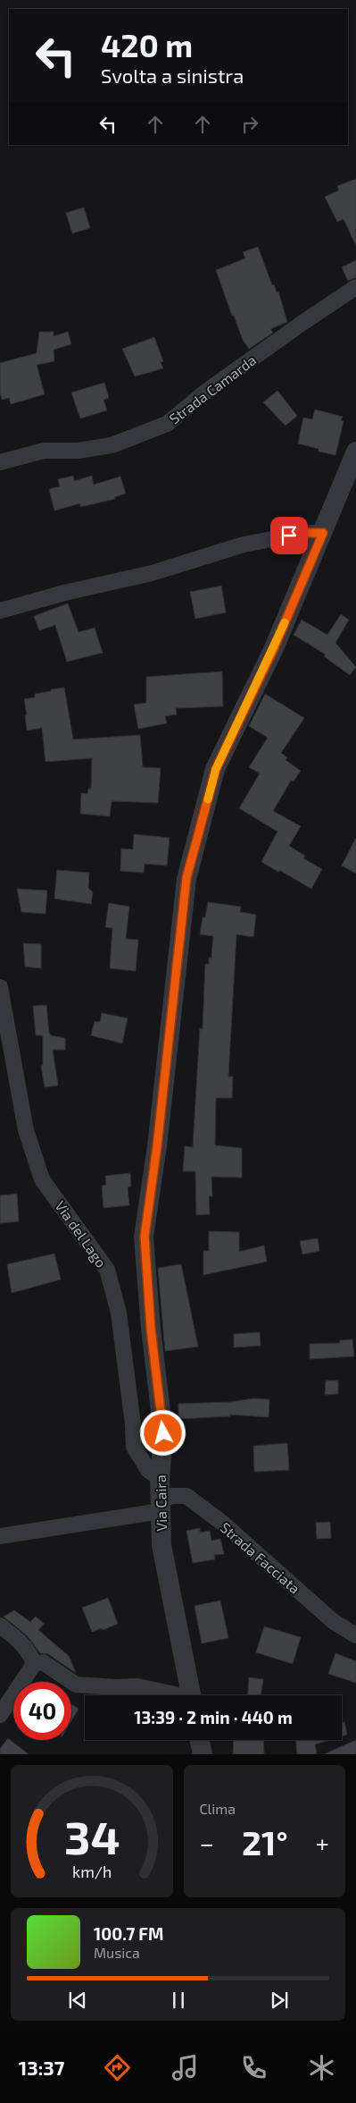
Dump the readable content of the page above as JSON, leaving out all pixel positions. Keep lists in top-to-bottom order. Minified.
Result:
{"streets":{"street":["Strada Camarda","Via del Lago","Via Caira","Strada Facciata"]},"crossings":[["Via del Lago","Via Caira"],["Via Caira","Strada Facciata"]],"page":{"turn":["420 m","Svolta a sinistra"],"limit":"40","trip":"13:39 · 2 min · 440 m","tile":"Clima","heat":["−","21°","+"],"song":["100.7 FM","Musica"],"tabs":"13:37","gauge":["34","km/h"]}}
